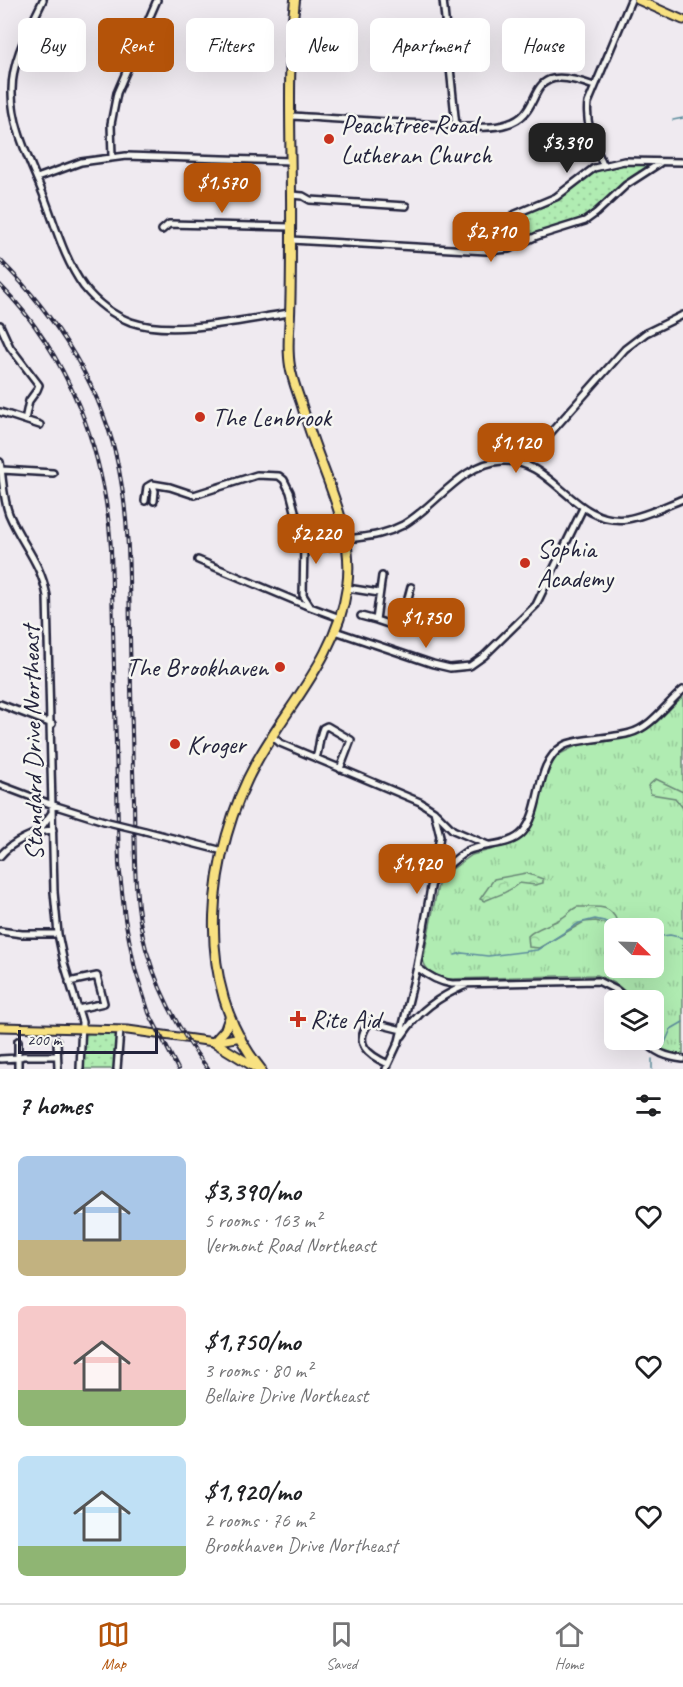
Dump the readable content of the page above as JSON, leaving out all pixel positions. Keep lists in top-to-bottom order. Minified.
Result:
{"streets":{"street":["Standard Drive Northeast"]},"places":{"other":["Peachtree Road Lutheran Church","The Lenbrook","Sophia Academy","The Brookhaven","Kroger"],"health":["Rite Aid"]},"scale_bar":"200 m","north":"bottom right","page":{"chip":["Buy","Rent","Filters","New","Apartment","House"],"price":["$3,390","$1,570","$2,710","$1,120","$2,220","$1,750","$1,920"],"scale":"200 m","heading":"7 homes","list":[{"name":"$3,390/mo","note":"5 rooms · 163 m² · Vermont Road Northeast"},{"name":"$1,750/mo","note":"3 rooms · 80 m² · Bellaire Drive Northeast"},{"name":"$1,920/mo","note":"2 rooms · 76 m² · Brookhaven Drive Northeast"}],"tabs":["Map","Saved","Home"]}}
